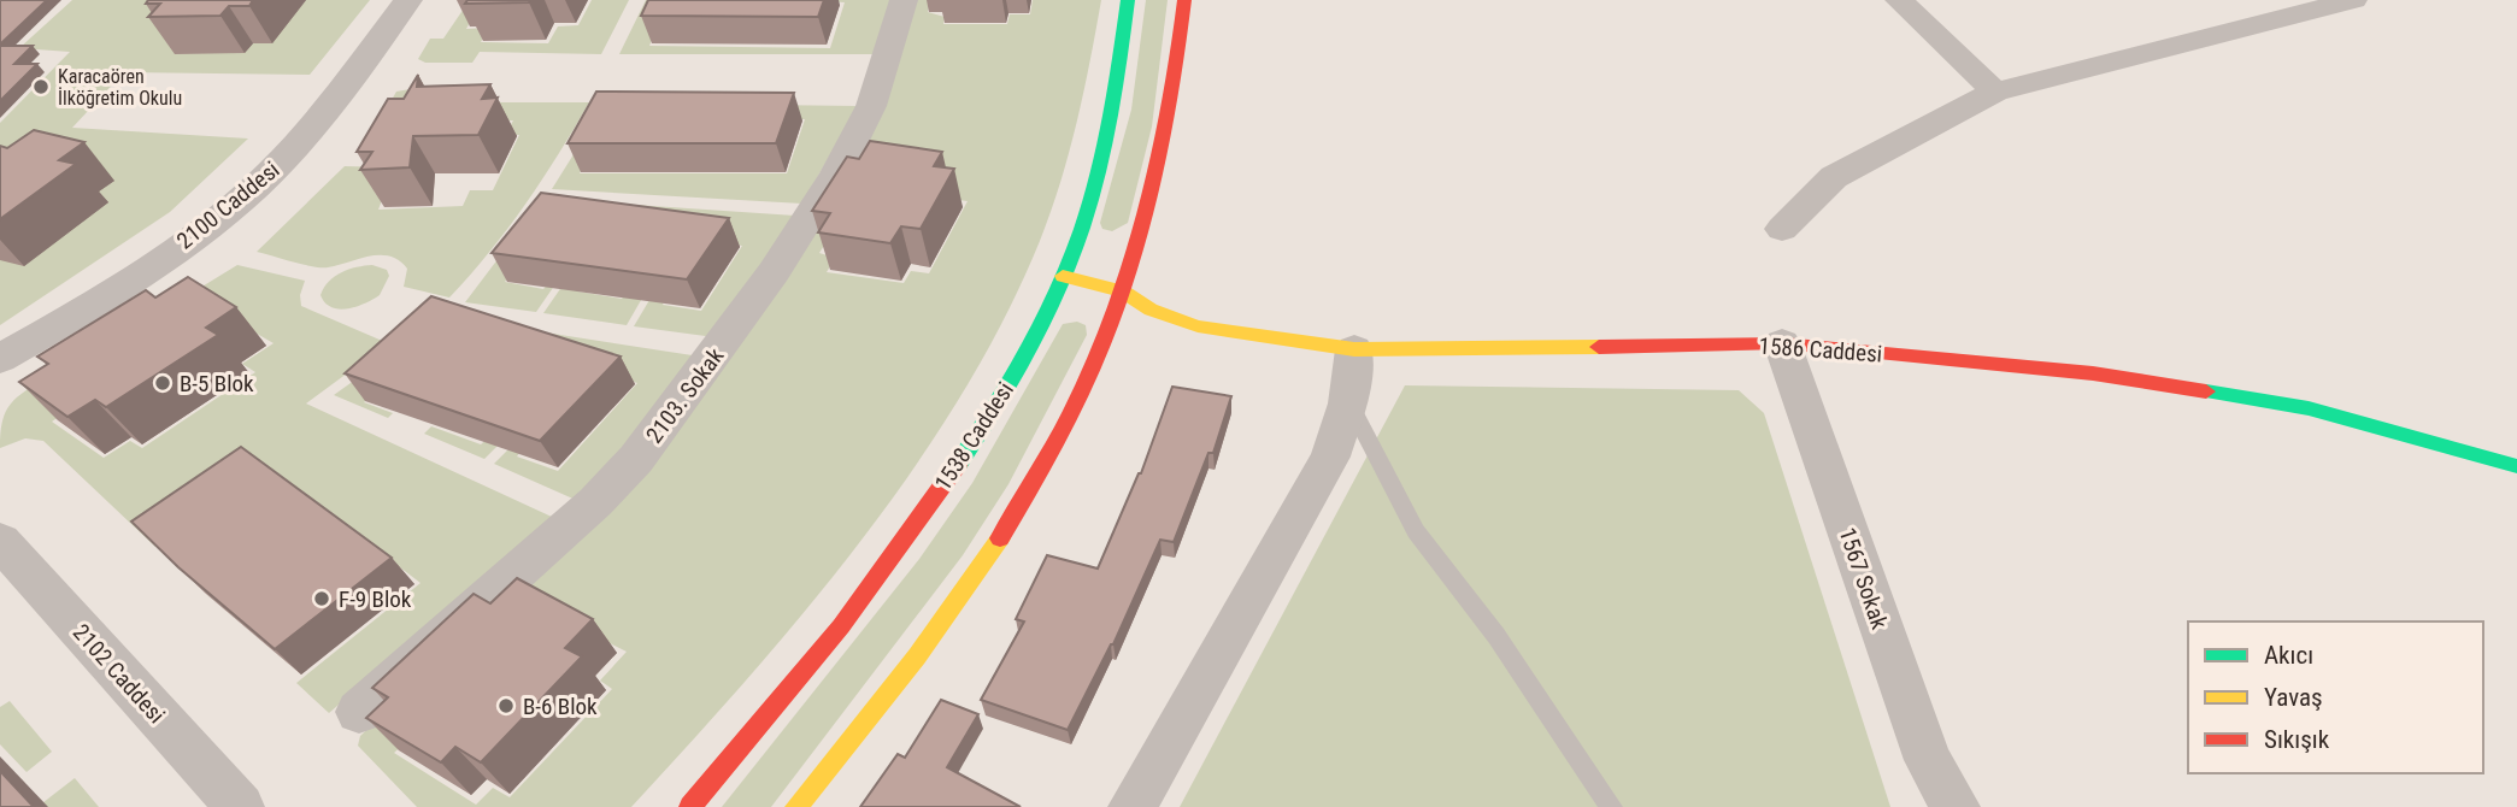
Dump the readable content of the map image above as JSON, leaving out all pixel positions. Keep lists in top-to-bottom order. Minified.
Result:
{"streets":{"main road":["1586 Caddesi","1538 Caddesi"],"street":["2100 Caddesi","2103. Sokak","1567 Sokak","2102 Caddesi"]},"crossings":[["1586 Caddesi","1538 Caddesi"],["1586 Caddesi","1567 Sokak"]],"places":["Karacaören İlköğretim Okulu","B-5 Blok","F-9 Blok","B-6 Blok"],"legend":["Akıcı","Yavaş","Sıkışık"]}
